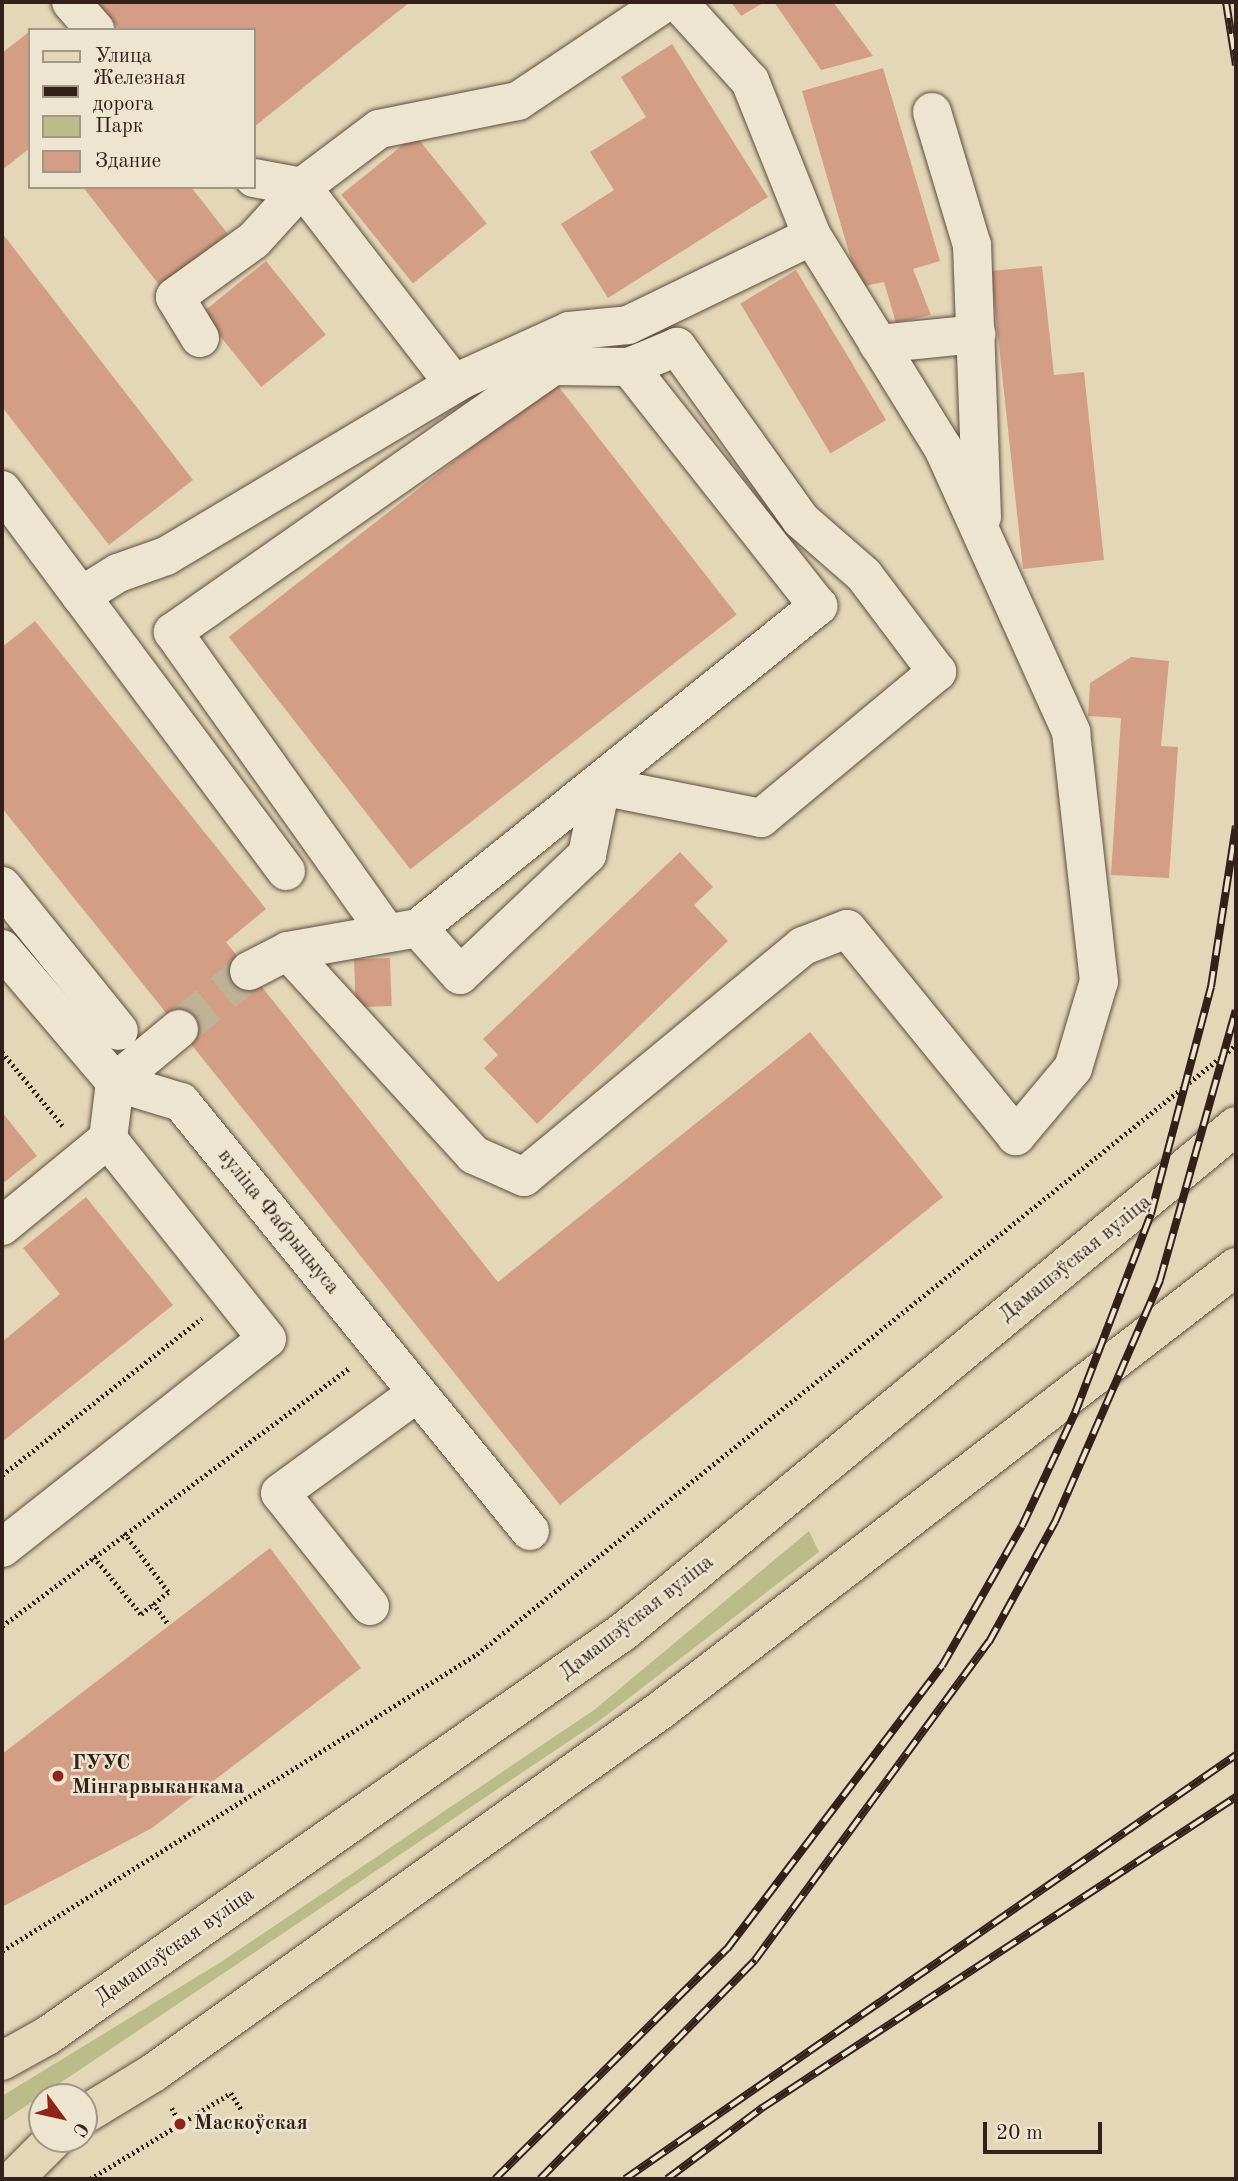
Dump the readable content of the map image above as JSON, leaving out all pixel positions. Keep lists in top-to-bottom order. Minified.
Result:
{"streets":{"main road":["Дамашэўская вуліца"],"street":["вуліца Фабрыцыуса"]},"places":["ГУУС Мінгарвыканкама","Маскоўская"],"legend":["Улица","Железная дорога","Парк","Здание"],"scale_bar":"20 m","north":"bottom right"}
